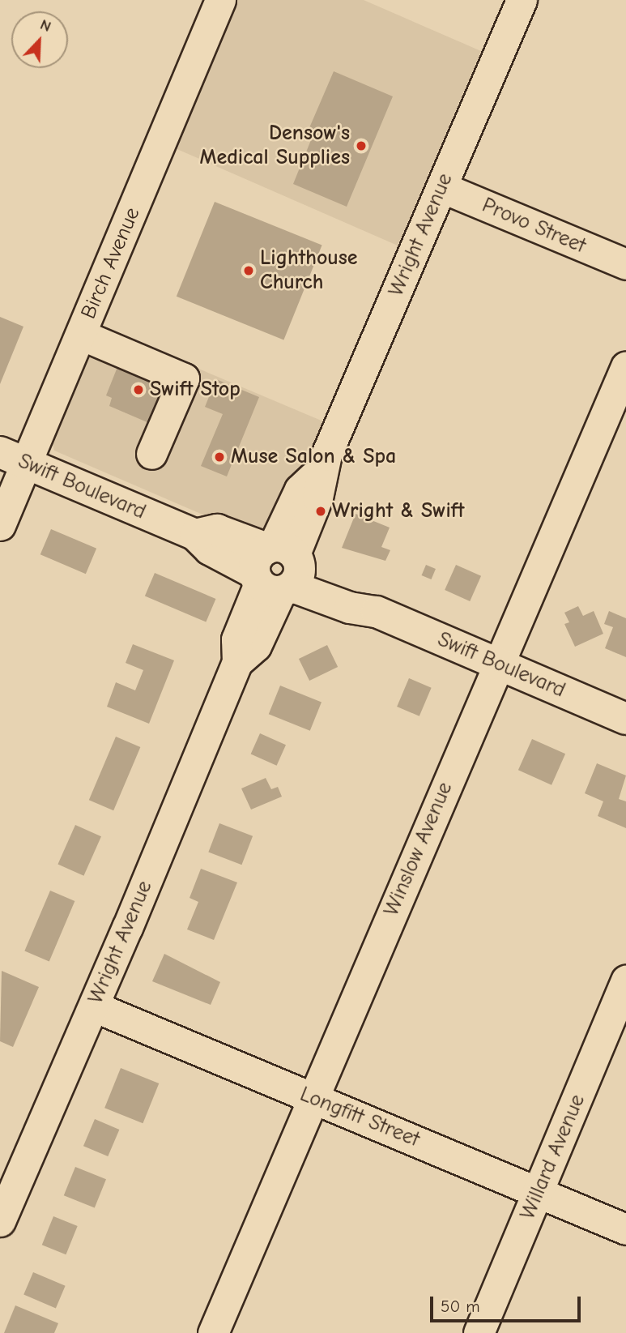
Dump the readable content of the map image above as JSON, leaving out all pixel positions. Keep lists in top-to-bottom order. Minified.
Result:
{"streets":{"main road":["Swift Boulevard"],"street":["Provo Street","Wright Avenue","Birch Avenue","Winslow Avenue","Longfitt Street","Willard Avenue"]},"crossings":[["Provo Street","Wright Avenue"],["Wright Avenue","Swift Boulevard"],["Wright Avenue","Longfitt Street"],["Birch Avenue","Swift Boulevard"],["Swift Boulevard","Winslow Avenue"],["Winslow Avenue","Longfitt Street"],["Longfitt Street","Willard Avenue"]],"places":["Densow's Medical Supplies","Lighthouse Church","Swift Stop","Muse Salon & Spa","Wright & Swift"],"scale_bar":"50 m","north":"top right"}
